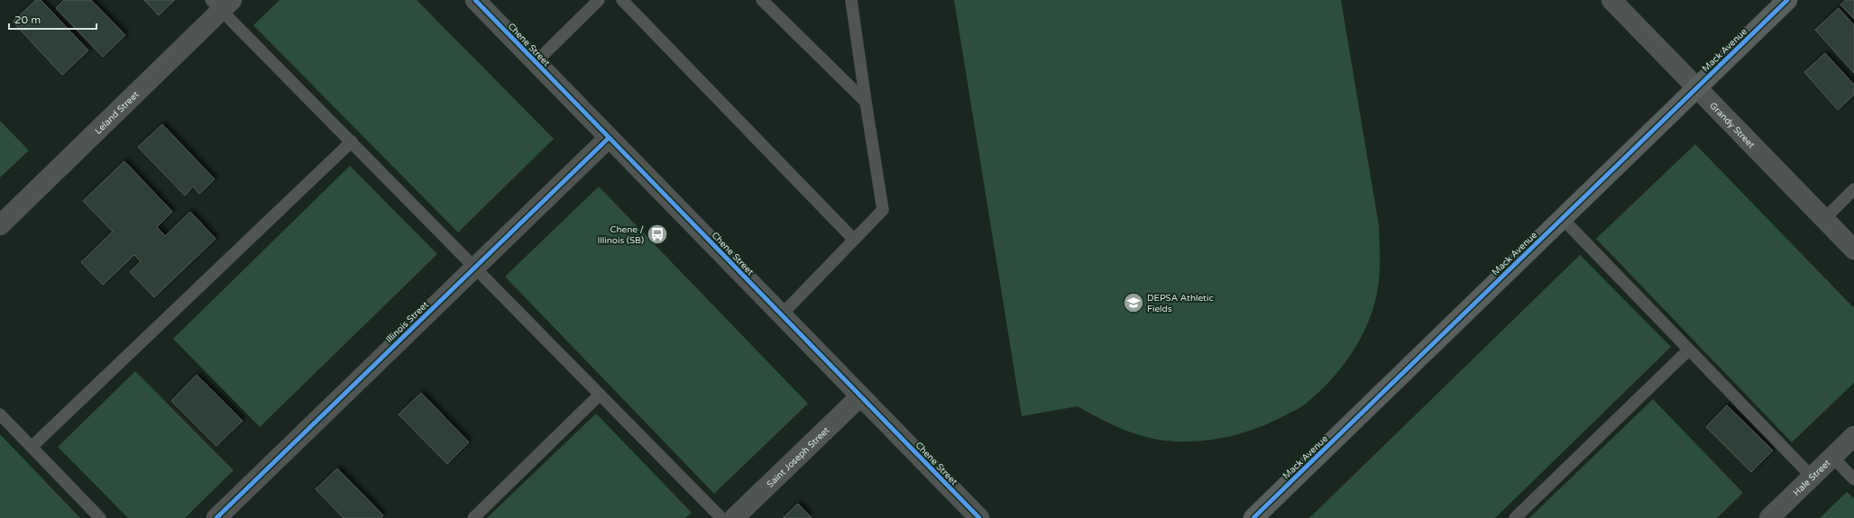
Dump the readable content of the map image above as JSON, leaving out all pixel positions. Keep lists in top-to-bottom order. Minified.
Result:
{"streets":{"main road":["Mack Avenue"],"street":["Chene Street","Leland Street","Grandy Street","Illinois Street","Saint Joseph Street","Hale Street"]},"crossings":[["Chene Street","Illinois Street"],["Chene Street","Saint Joseph Street"],["Mack Avenue","Grandy Street"]],"places":{"bus stop":["Chene / Illinois (SB)"],"school or university":["DEPSA Athletic Fields"]},"scale_bar":"20 m"}
